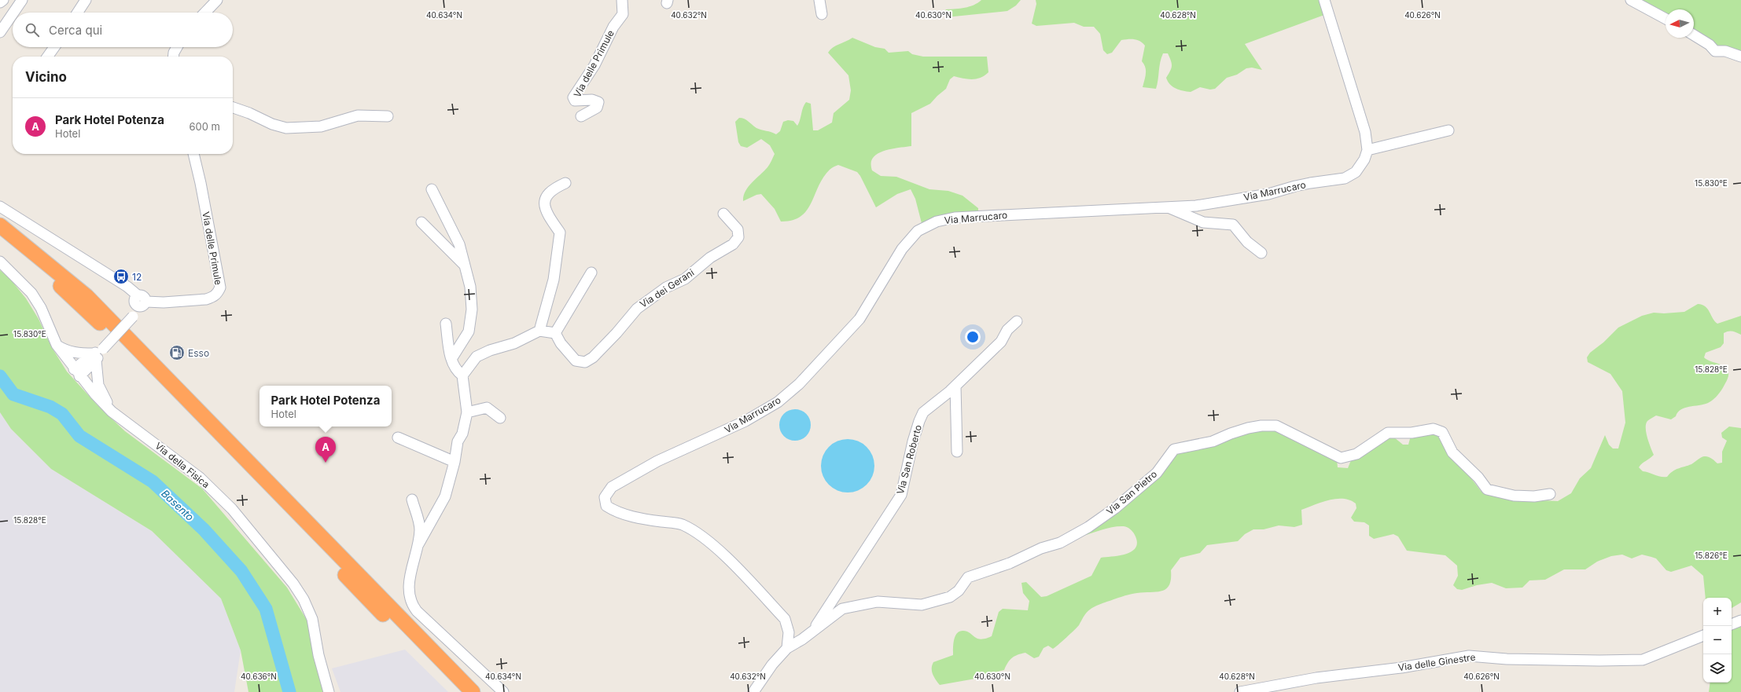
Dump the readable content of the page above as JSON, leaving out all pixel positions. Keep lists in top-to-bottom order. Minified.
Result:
{"streets":{"street":["Via delle Primule","Via Marrucaro","Via dei Gerani","Via San Roberto","Via della Fisica","Via San Pietro","Via delle Ginestre"]},"crossings":[["Via Marrucaro","Via San Pietro"],["Via San Roberto","Via San Pietro"]],"water":["Basento"],"places":{"bus stop":["12"],"fuel station":["Esso"]},"north":"left","page":{"search":"Cerca qui","heading":"Vicino","list":[{"mark":"A","name":"Park Hotel Potenza","note":"Hotel","value":"600 m"}],"popup":["Park Hotel Potenza","Hotel"],"pins":"A","map_buttons":["+","−"]},"coordinates":["40.634°N","40.632°N","40.630°N","40.628°N","40.626°N","15.830°E","15.828°E","15.826°E","40.636°N"]}
